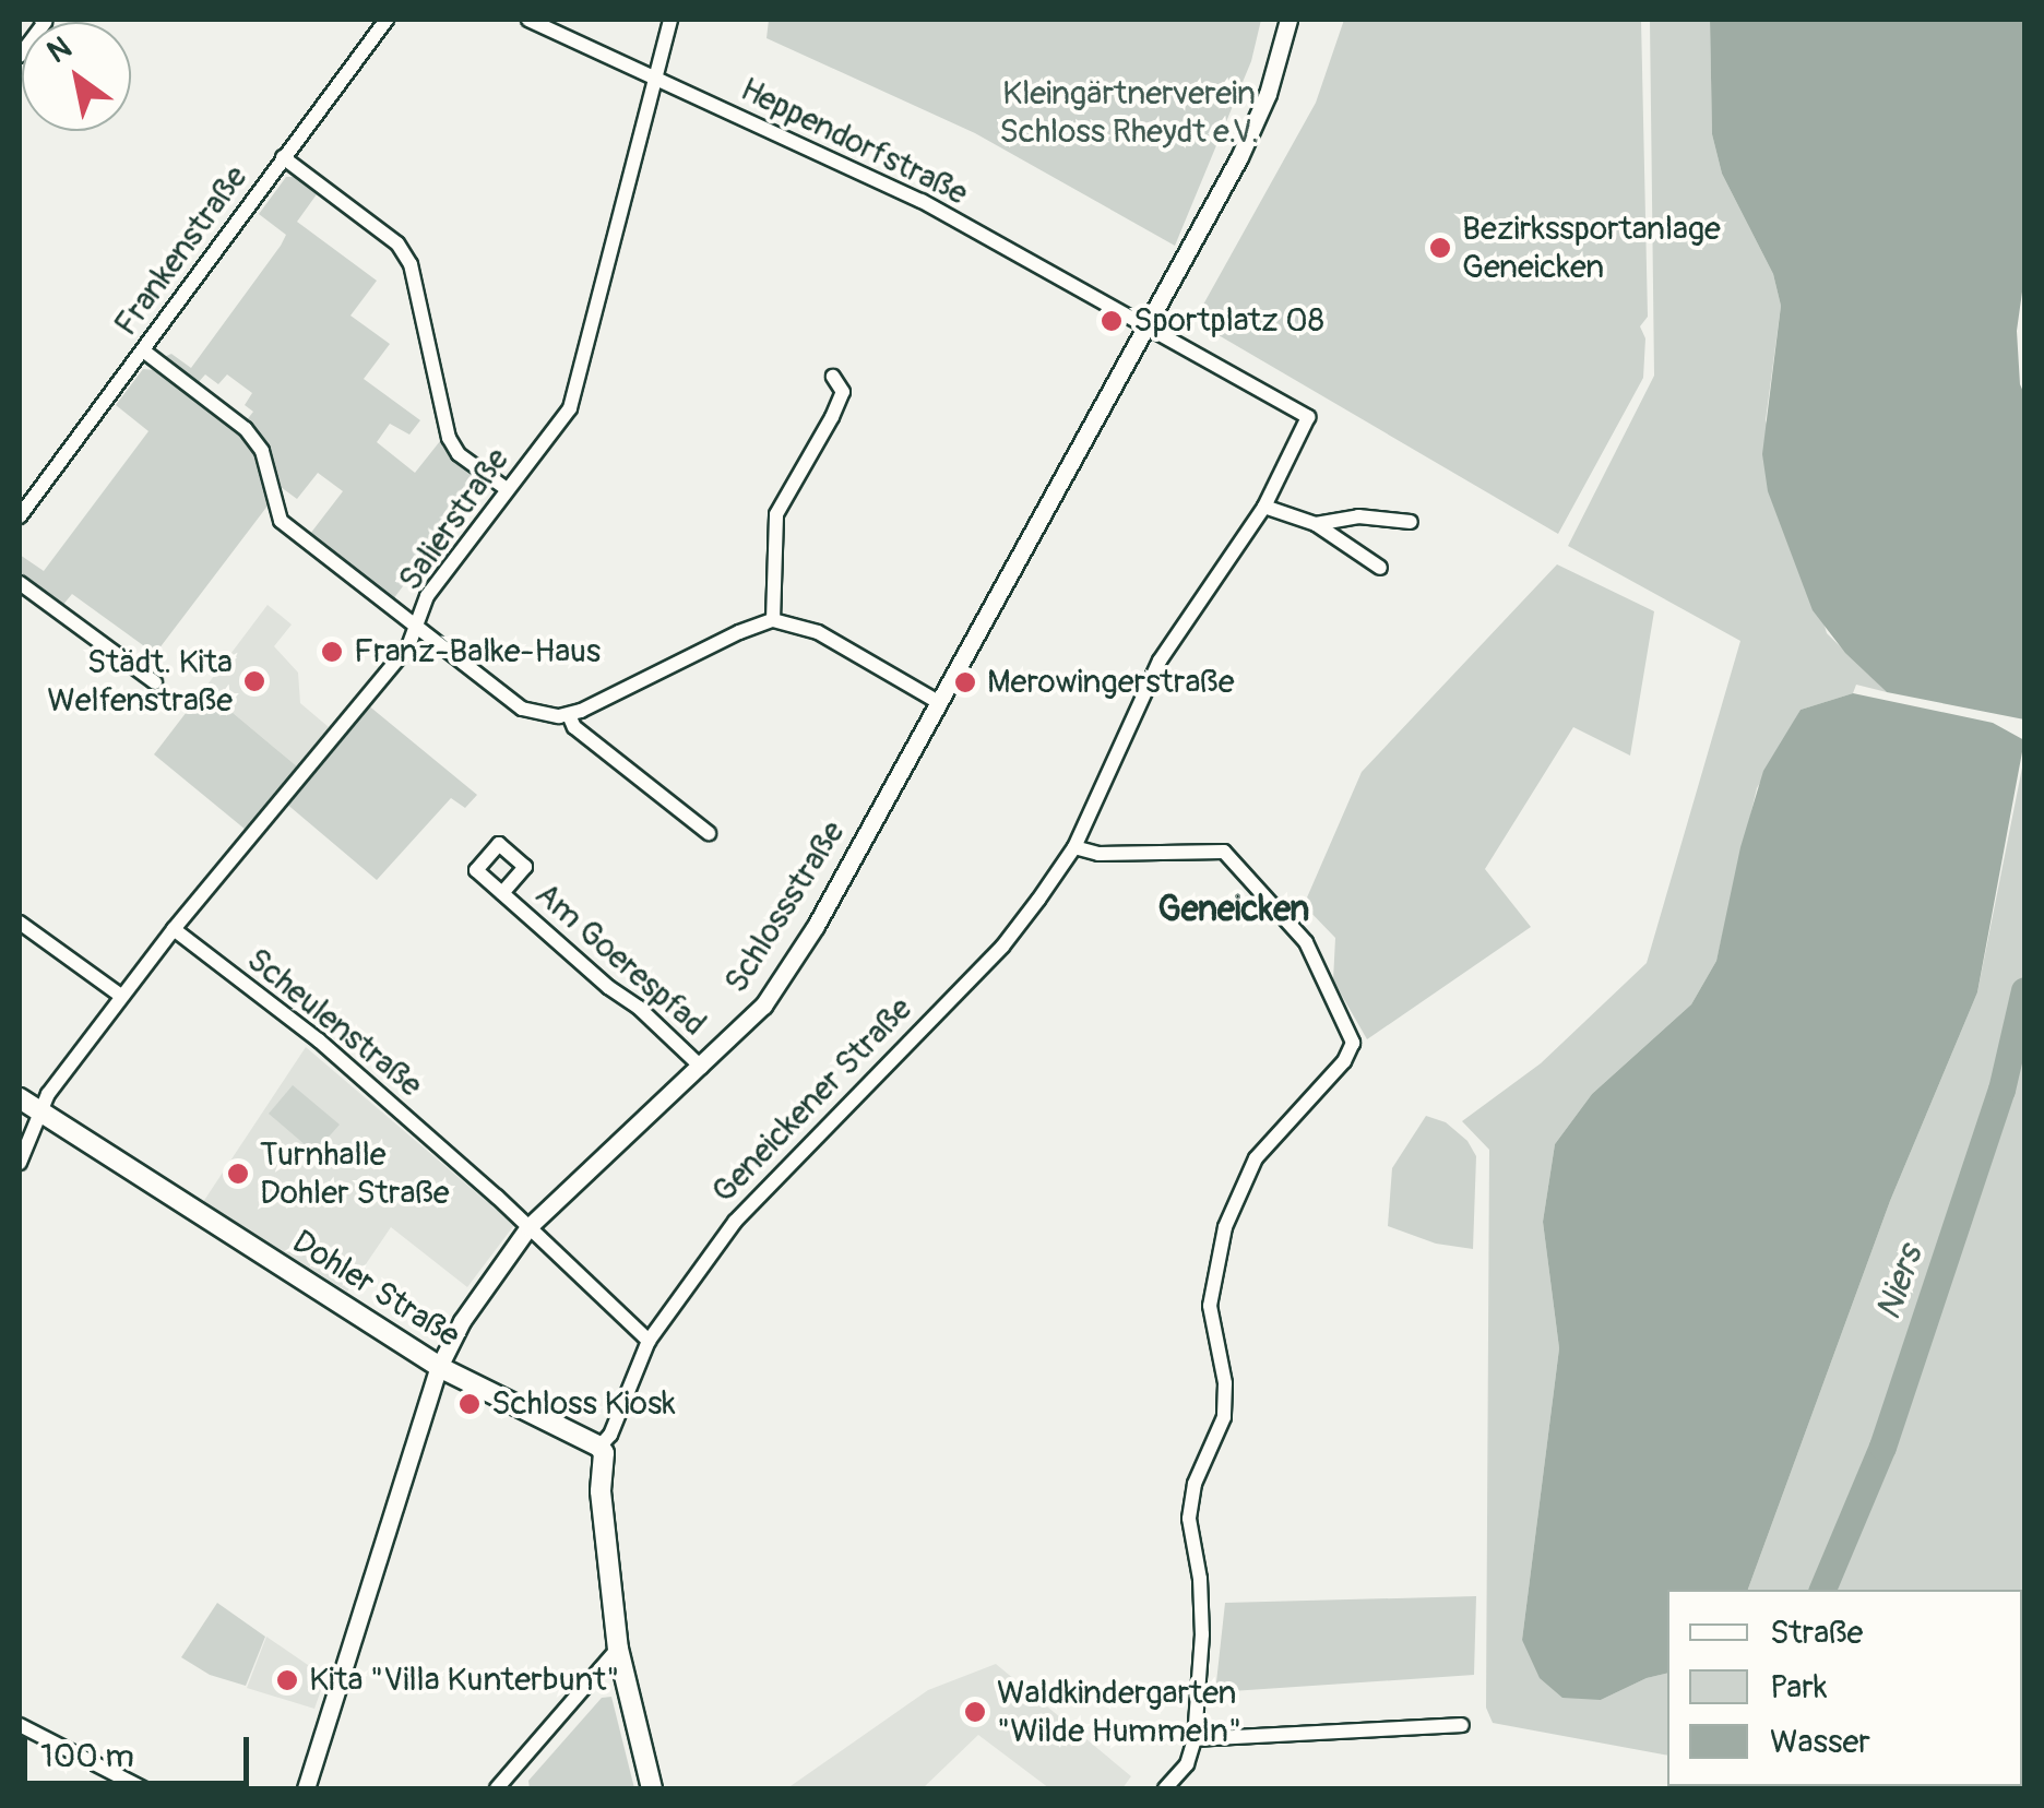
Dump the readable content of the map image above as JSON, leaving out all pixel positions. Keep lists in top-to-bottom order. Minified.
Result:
{"streets":{"main road":["Dohler Straße"],"street":["Heppendorfstraße","Frankenstraße","Salierstraße","Schlossstraße","Am Goerespfad","Scheulenstraße","Geneickener Straße"]},"crossings":[["Heppendorfstraße","Salierstraße"],["Heppendorfstraße","Schlossstraße"],["Heppendorfstraße","Geneickener Straße"],["Salierstraße","Scheulenstraße"],["Salierstraße","Dohler Straße"],["Schlossstraße","Am Goerespfad"],["Schlossstraße","Scheulenstraße"],["Schlossstraße","Geneickener Straße"],["Schlossstraße","Dohler Straße"],["Scheulenstraße","Geneickener Straße"],["Geneickener Straße","Dohler Straße"]],"districts":["Geneicken"],"water":["Niers"],"parks":["Kleingärtnerverein Schloss Rheydt e.V."],"places":["Bezirkssportanlage Geneicken","Sportplatz 08","Franz-Balke-Haus","Städt. Kita Welfenstraße","Merowingerstraße","Turnhalle Dohler Straße","Schloss Kiosk","Kita \"Villa Kunterbunt\"","Waldkindergarten \"Wilde Hummeln\""],"legend":["Straße","Park","Wasser"],"scale_bar":"100 m","north":"top left"}
